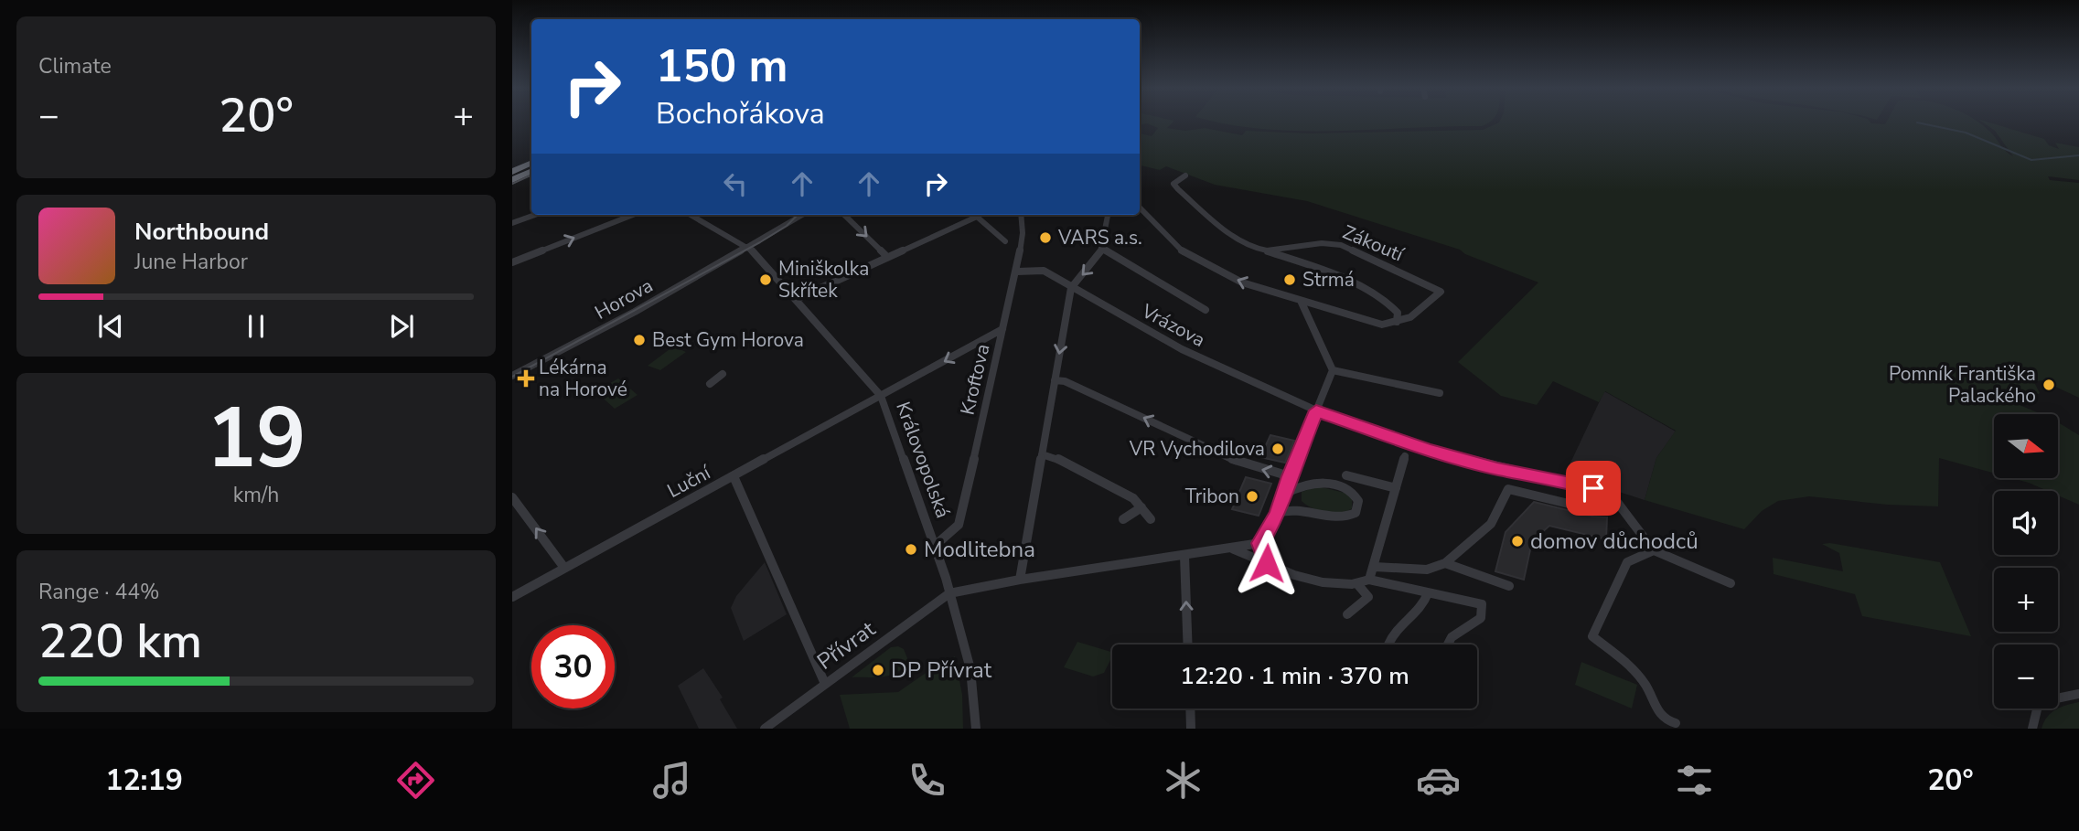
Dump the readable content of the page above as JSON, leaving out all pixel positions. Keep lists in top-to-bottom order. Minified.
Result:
{"streets":{"street":["Zákoutí","Horova","Vrázova","Kroftova","Královopolská","Luční","Přívrat"]},"crossings":[["Horova","Královopolská"],["Vrázova","Kroftova"],["Kroftova","Královopolská"],["Kroftova","Luční"],["Královopolská","Luční"],["Královopolská","Přívrat"]],"places":{"other":["VARS a.s.","Miniškolka Skřítek","Strmá","Best Gym Horova","Pomník Františka Palackého","VR Vychodilova","Tribon","domov důchodců","Modlitebna","DP Přívrat"],"health":["Lékárna na Horové"]},"north":"right","page":{"tile":["Climate",["19","km/h"],["Range · 44%","220 km"]],"turn":["150 m","Bochořákova"],"heat":["−","20°","+"],"song":["Northbound","June Harbor"],"map_buttons":["+","−"],"limit":"30","trip":"12:20 · 1 min · 370 m","tabs":["12:19","20°"]}}
